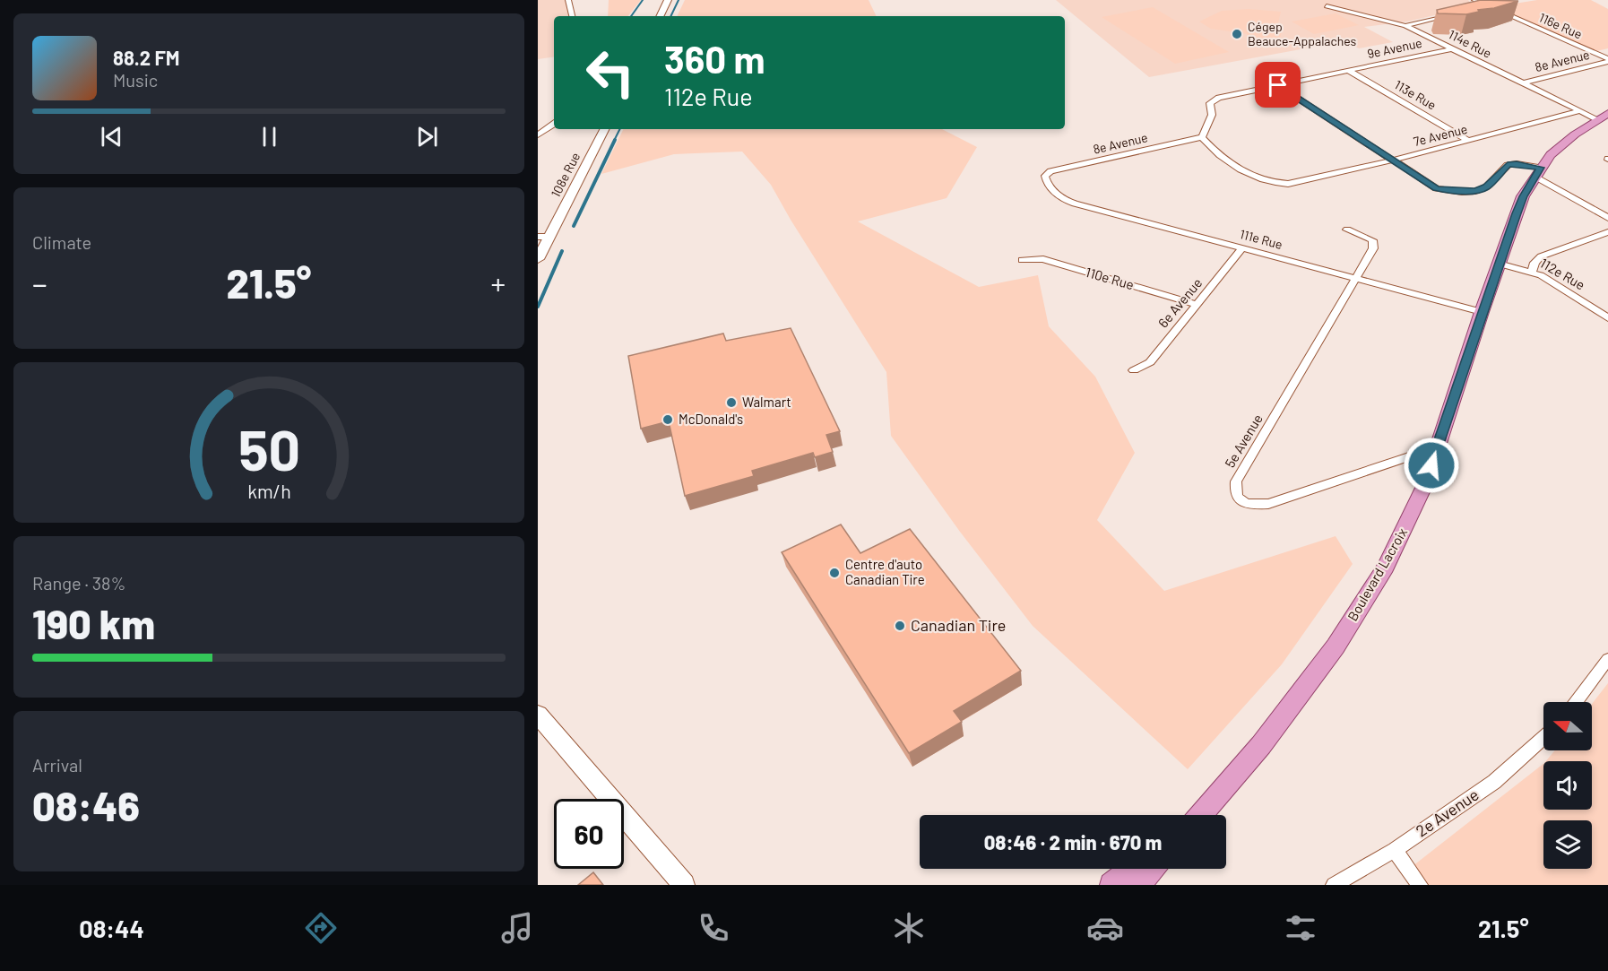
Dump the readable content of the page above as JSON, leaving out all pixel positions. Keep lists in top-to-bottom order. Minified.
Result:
{"streets":{"main road":["108e Rue","Boulevard Lacroix"],"street":["116e Rue","114e Rue","9e Avenue","8e Avenue","113e Rue","7e Avenue","111e Rue","112e Rue","110e Rue","6e Avenue","5e Avenue","2e Avenue"]},"crossings":[["116e Rue","8e Avenue"],["114e Rue","9e Avenue"],["114e Rue","8e Avenue"],["114e Rue","7e Avenue"],["114e Rue","Boulevard Lacroix"],["9e Avenue","8e Avenue"],["9e Avenue","113e Rue"],["9e Avenue","7e Avenue"],["8e Avenue","7e Avenue"],["8e Avenue","111e Rue"],["113e Rue","7e Avenue"],["111e Rue","6e Avenue"],["111e Rue","5e Avenue"],["111e Rue","Boulevard Lacroix"],["112e Rue","Boulevard Lacroix"],["110e Rue","6e Avenue"],["5e Avenue","Boulevard Lacroix"]],"places":["Cégep Beauce-Appalaches","Walmart","McDonald's","Centre d'auto Canadian Tire","Canadian Tire"],"north":"left","page":{"turn":["360 m","112e Rue"],"song":["88.2 FM","Music"],"tile":["Climate",["Range · 38%","190 km"],["Arrival","08:46"]],"heat":["−","21.5°","+"],"limit":"60","trip":"08:46 · 2 min · 670 m","tabs":["08:44","21.5°"],"gauge":["50","km/h"]}}
